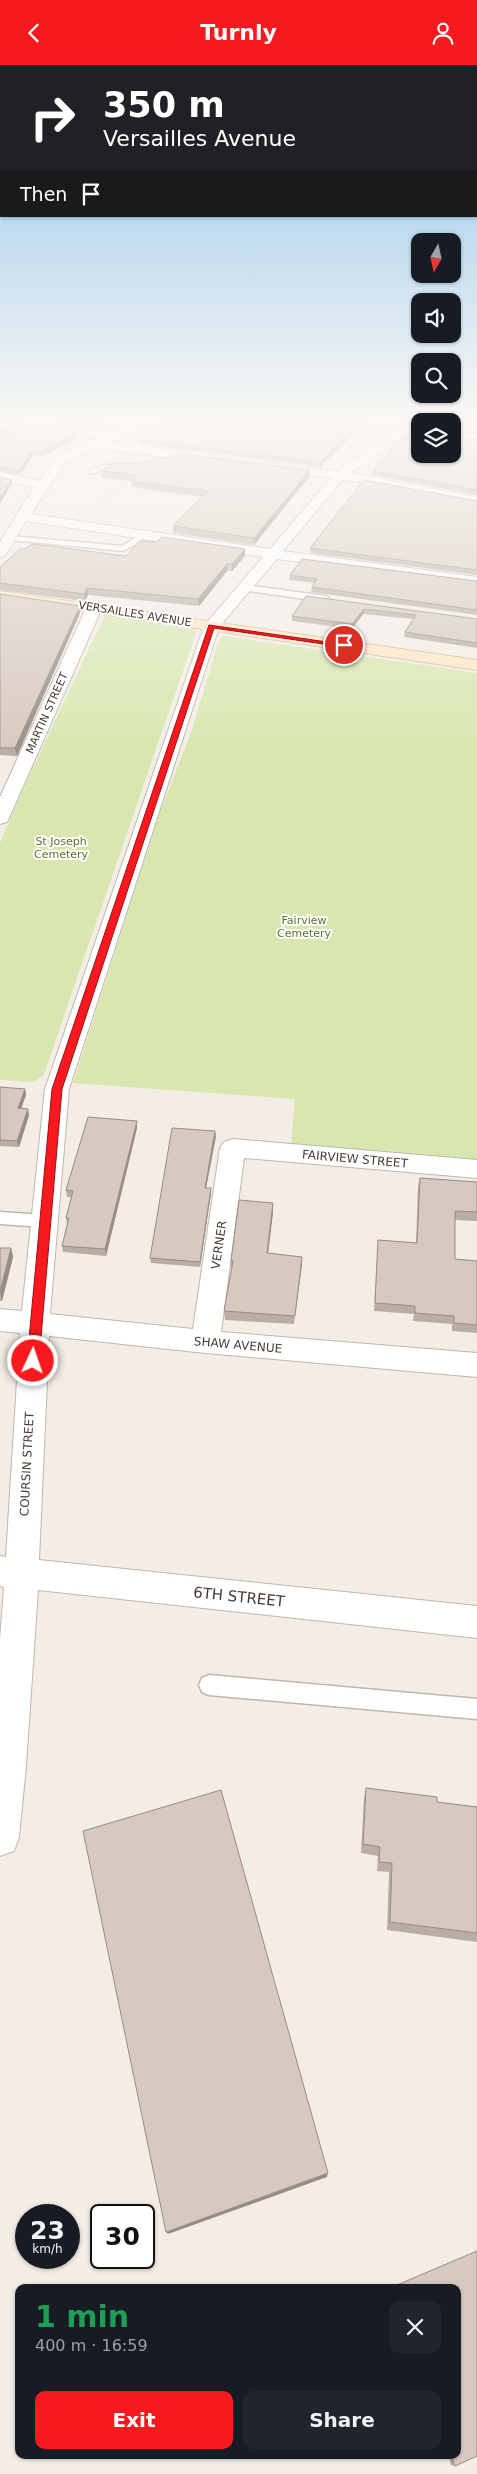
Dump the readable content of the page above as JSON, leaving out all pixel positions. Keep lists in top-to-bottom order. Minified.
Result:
{"streets":{"street":["VERSAILLES AVENUE","MARTIN STREET","FAIRVIEW STREET","VERNER","SHAW AVENUE","COURSIN STREET","6TH STREET"]},"crossings":[["VERSAILLES AVENUE","MARTIN STREET"],["VERSAILLES AVENUE","COURSIN STREET"],["FAIRVIEW STREET","VERNER"],["VERNER","SHAW AVENUE"],["SHAW AVENUE","COURSIN STREET"],["COURSIN STREET","6TH STREET"]],"parks":["St Joseph Cemetery","Fairview Cemetery"],"north":"bottom","page":{"header":"Turnly","turn":["350 m","Versailles Avenue"],"then":"Then","speed":"23 km/h","limit":"30","heading":["1 min","400 m · 16:59"],"buttons":["Exit","Share"]}}
